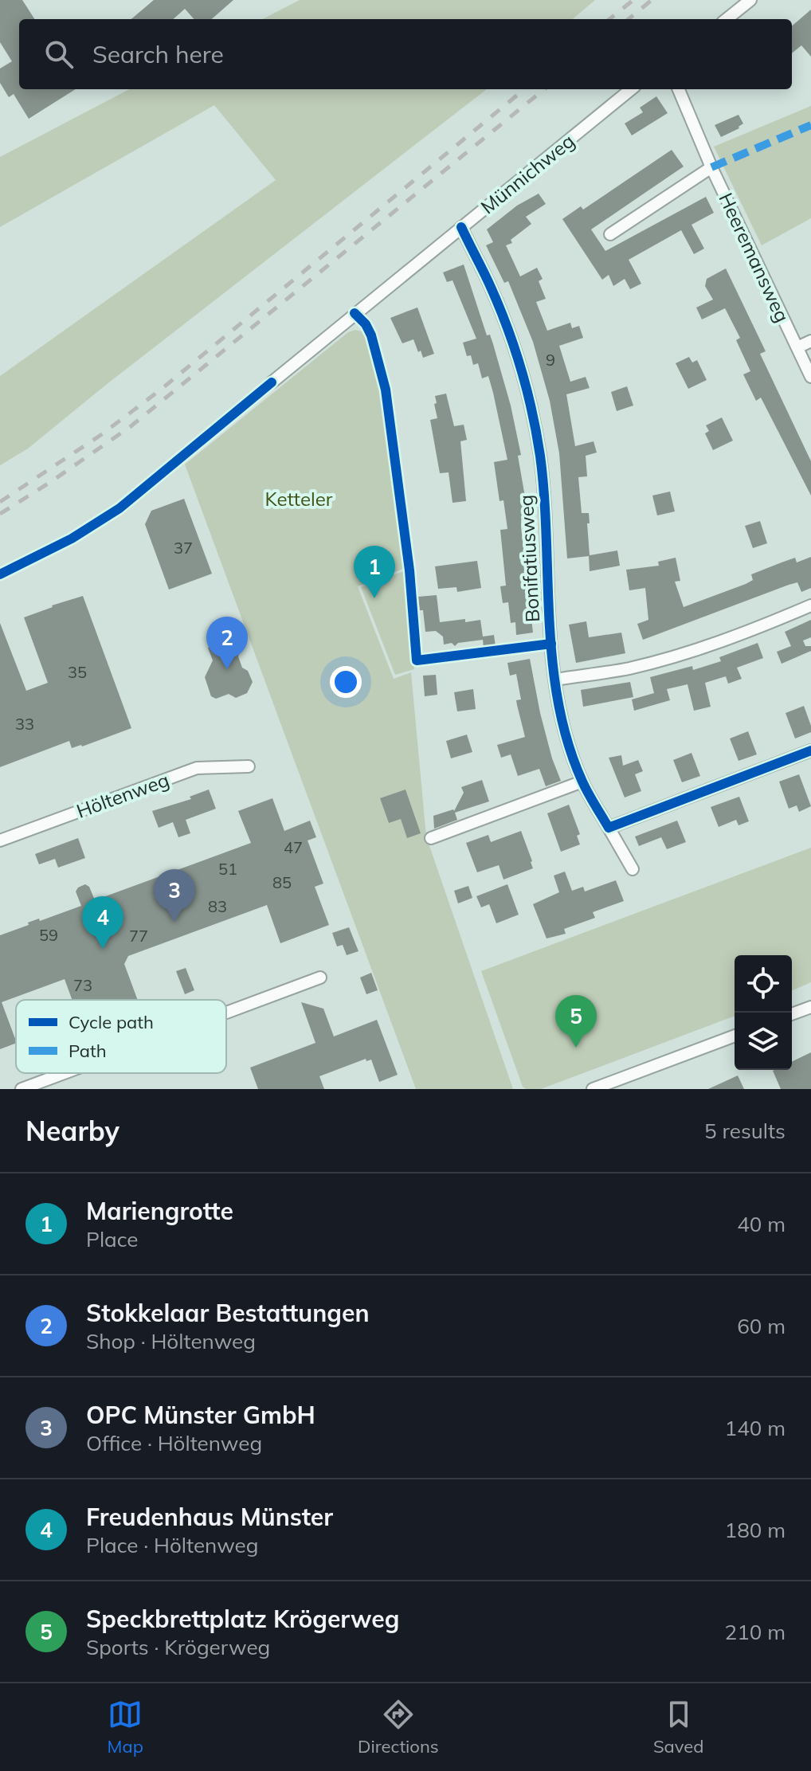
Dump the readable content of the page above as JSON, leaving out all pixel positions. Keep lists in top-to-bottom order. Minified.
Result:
{"streets":{"street":["Münnichweg","Heeremansweg","Bonifatiusweg","Höltenweg"]},"crossings":[["Münnichweg","Bonifatiusweg"]],"parks":["Ketteler"],"house_numbers":["9","37","35","33","47","51","85","83","59","77","73"],"legend":["Cycle path","Path"],"page":{"search":"Search here","pins":["1","2","3","4","5"],"heading":["Nearby","5 results"],"list":[{"mark":"1","name":"Mariengrotte","note":"Place","value":"40 m"},{"mark":"2","name":"Stokkelaar Bestattungen","note":"Shop · Höltenweg","value":"60 m"},{"mark":"3","name":"OPC Münster GmbH","note":"Office · Höltenweg","value":"140 m"},{"mark":"4","name":"Freudenhaus Münster","note":"Place · Höltenweg","value":"180 m"},{"mark":"5","name":"Speckbrettplatz Krögerweg","note":"Sports · Krögerweg","value":"210 m"}],"nav":["Map","Directions","Saved"]}}
